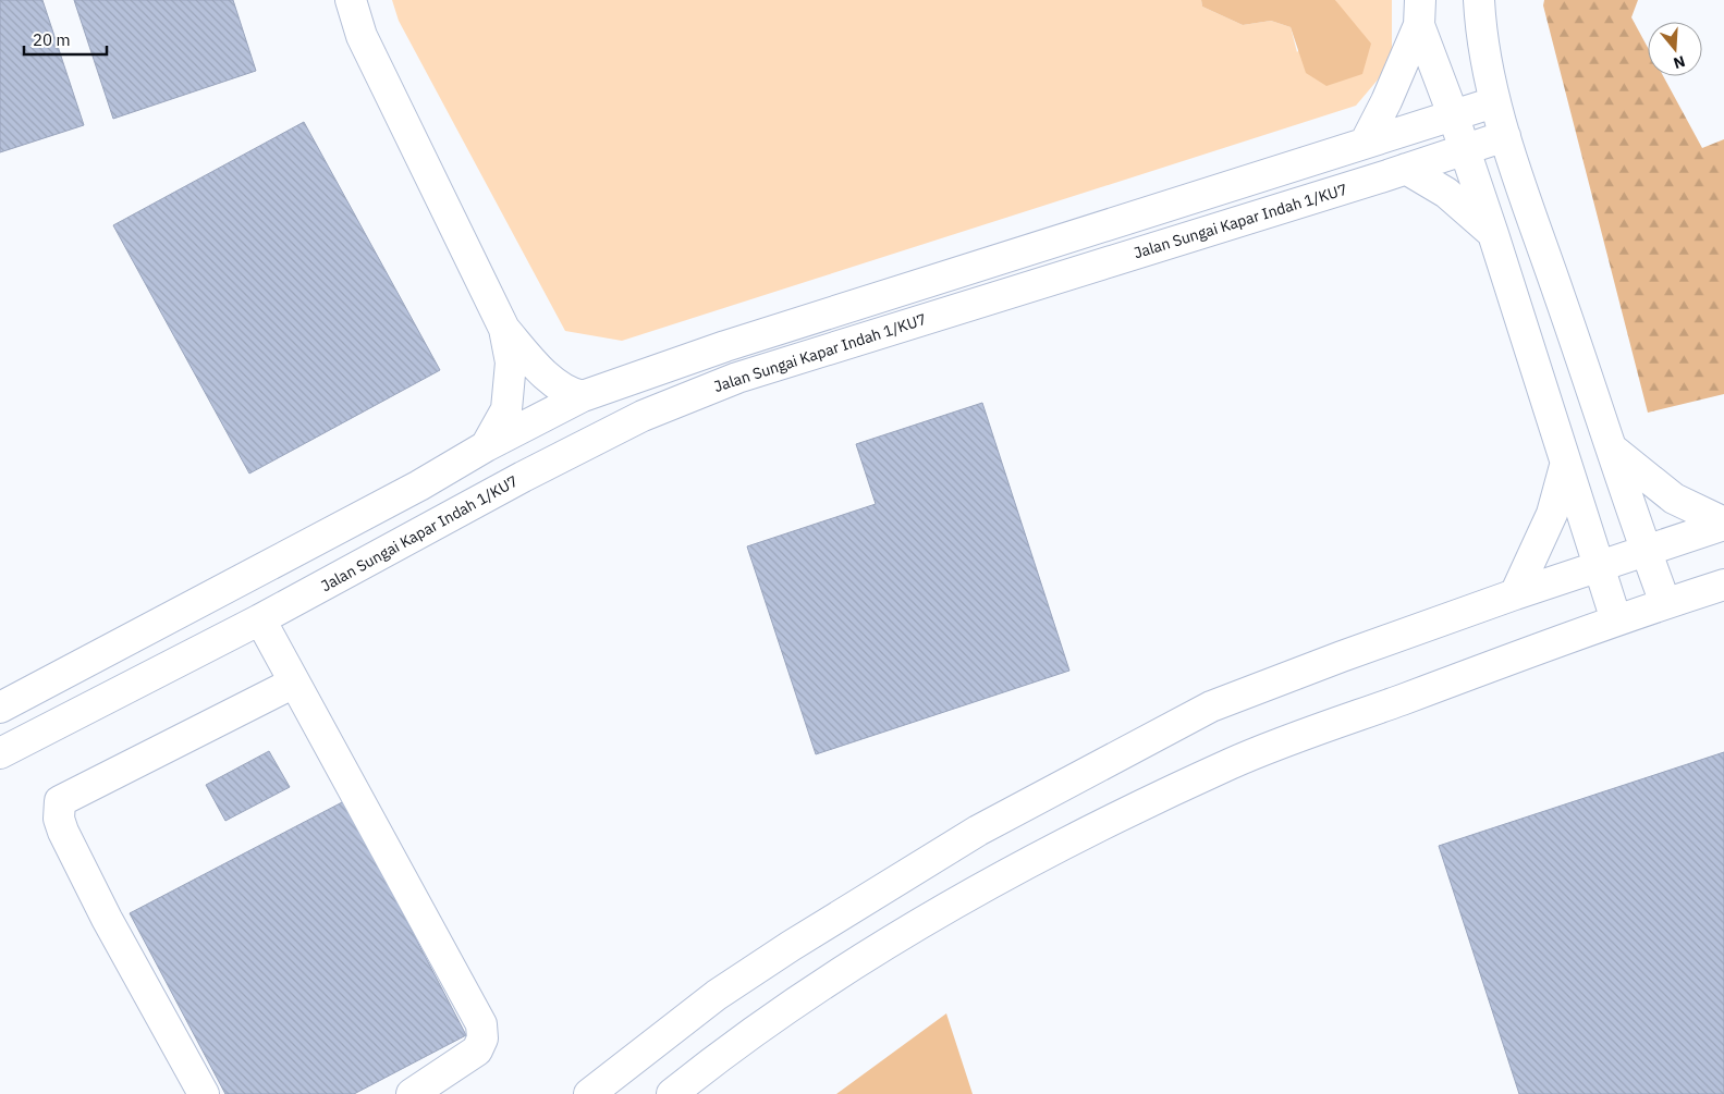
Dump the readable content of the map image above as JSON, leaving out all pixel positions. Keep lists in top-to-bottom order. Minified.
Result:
{"streets":{"street":["Jalan Sungai Kapar Indah 1/KU7"]},"scale_bar":"20 m","north":"bottom"}
